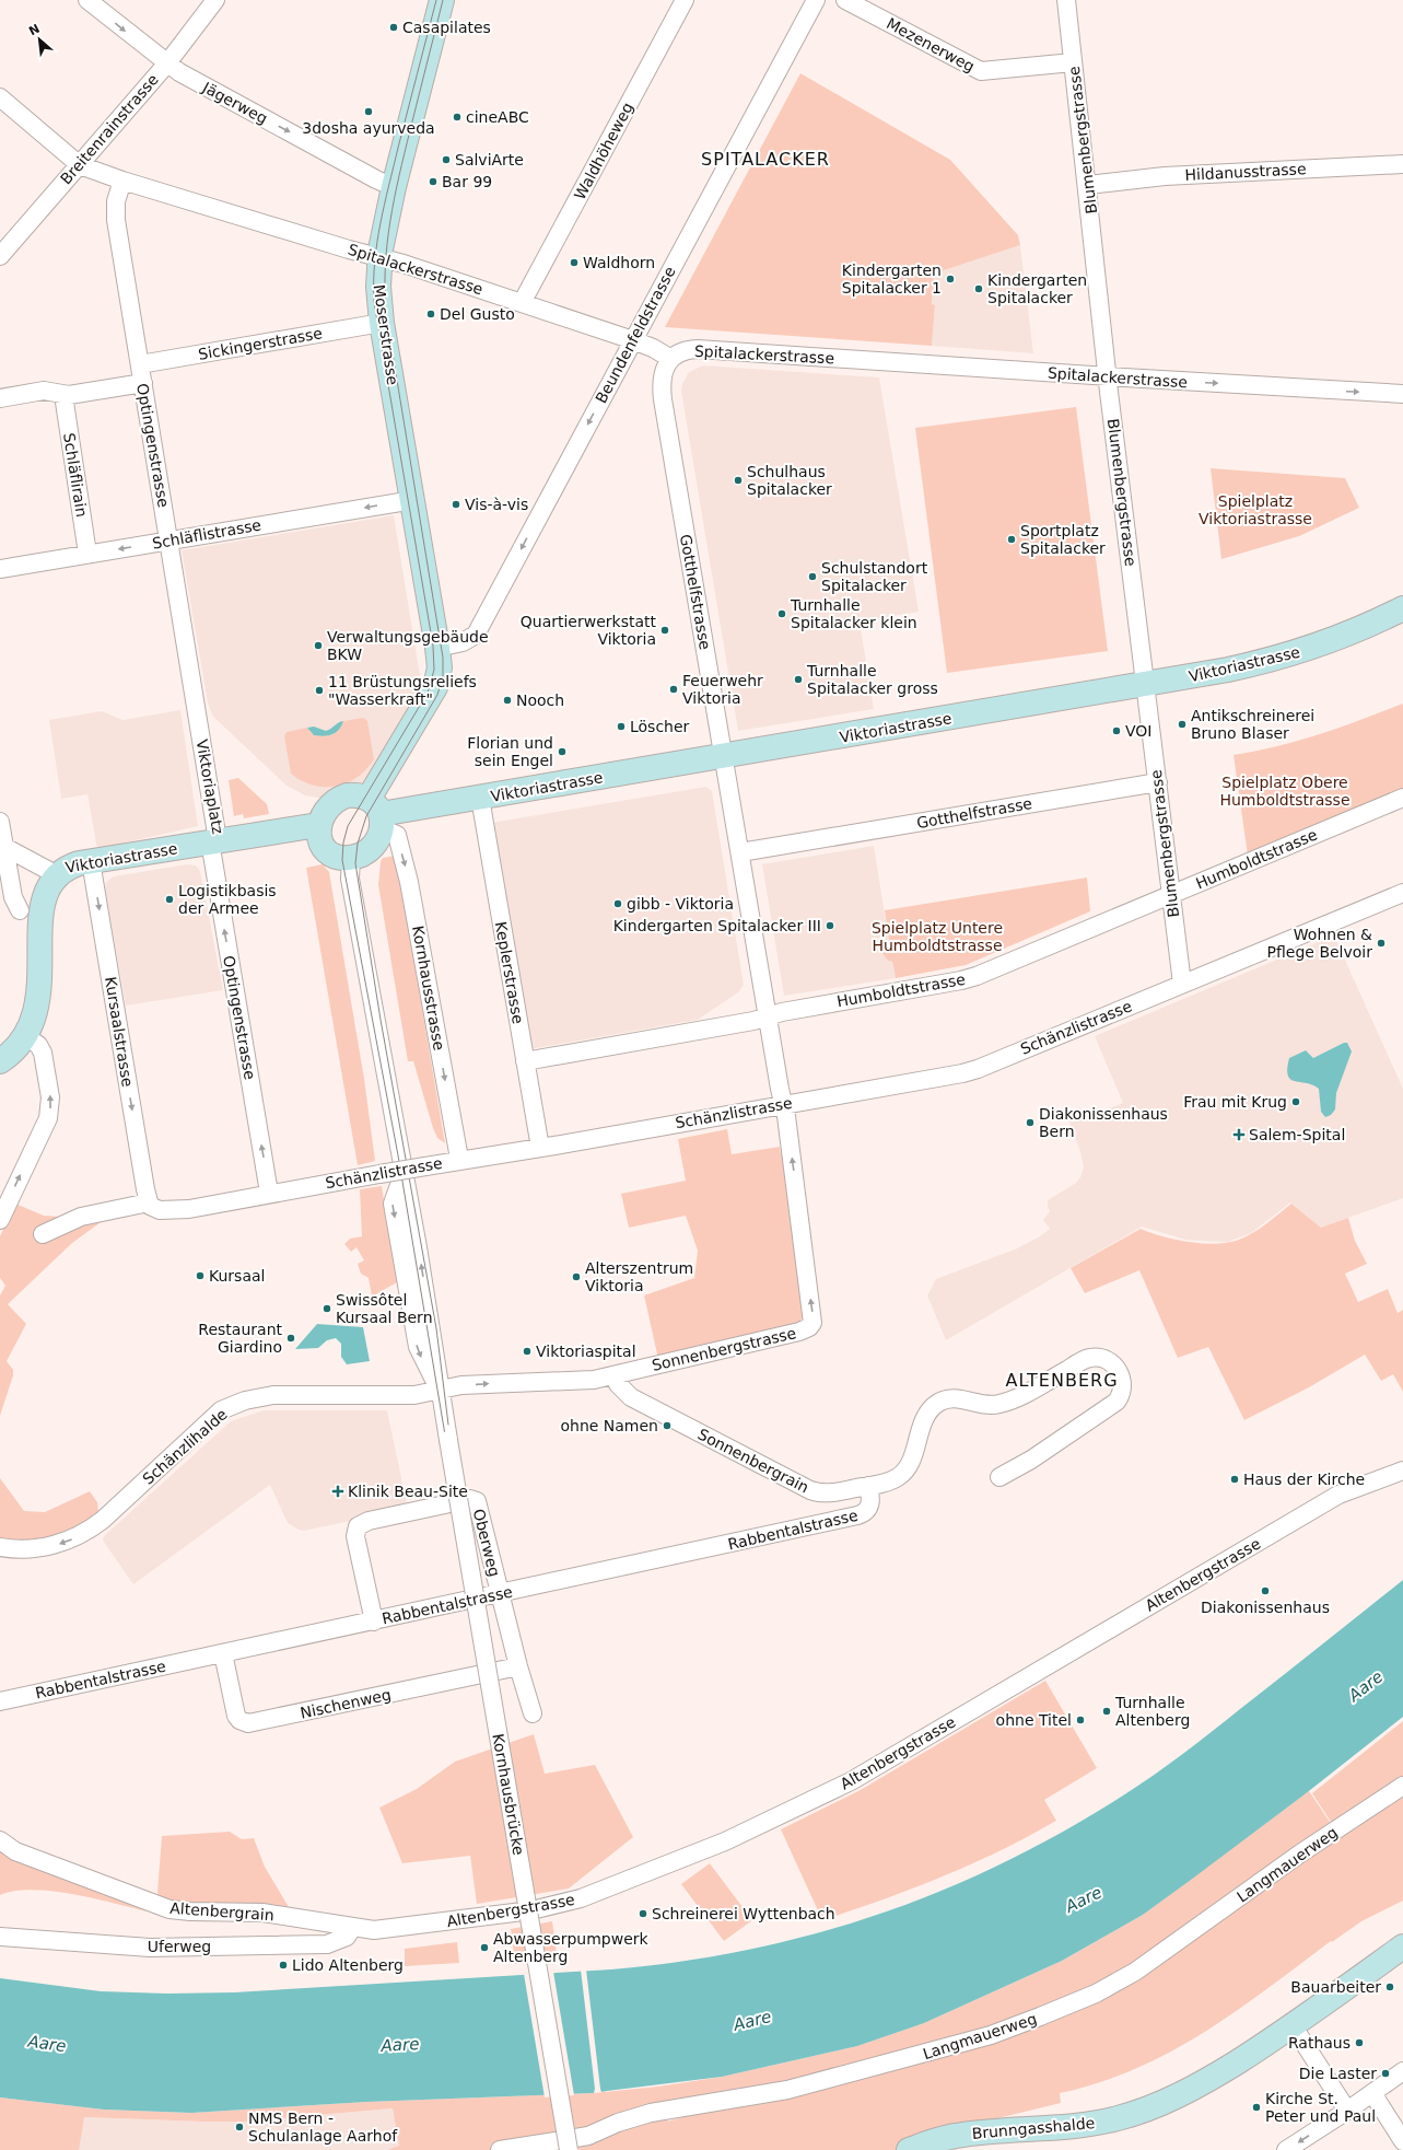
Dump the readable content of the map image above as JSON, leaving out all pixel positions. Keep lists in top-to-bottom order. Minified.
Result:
{"streets":{"main road":["Moserstrasse","Viktoriastrasse","Viktoriaplatz","Brunngasshalde"],"street":["Mezenerweg","Jägerweg","Breitenrainstrasse","Blumenbergstrasse","Waldhöheweg","Hildanusstrasse","Spitalackerstrasse","Beundenfeldstrasse","Sickingerstrasse","Optingenstrasse","Schläflirain","Schläflistrasse","Gotthelfstrasse","Humboldtstrasse","Keplerstrasse","Kornhausstrasse","Schänzlistrasse","Kursaalstrasse","Sonnenbergstrasse","Schänzlihalde","Sonnenbergrain","Rabbentalstrasse","Oberweg","Altenbergstrasse","Nischenweg","Kornhausbrücke","Langmauerweg","Altenbergrain","Uferweg"]},"crossings":[["Mezenerweg","Blumenbergstrasse"],["Jägerweg","Breitenrainstrasse"],["Jägerweg","Moserstrasse"],["Breitenrainstrasse","Spitalackerstrasse"],["Blumenbergstrasse","Hildanusstrasse"],["Blumenbergstrasse","Spitalackerstrasse"],["Blumenbergstrasse","Gotthelfstrasse"],["Blumenbergstrasse","Viktoriastrasse"],["Blumenbergstrasse","Humboldtstrasse"],["Blumenbergstrasse","Schänzlistrasse"],["Waldhöheweg","Spitalackerstrasse"],["Spitalackerstrasse","Moserstrasse"],["Spitalackerstrasse","Beundenfeldstrasse"],["Spitalackerstrasse","Optingenstrasse"],["Spitalackerstrasse","Gotthelfstrasse"],["Moserstrasse","Beundenfeldstrasse"],["Moserstrasse","Sickingerstrasse"],["Moserstrasse","Schläflistrasse"],["Sickingerstrasse","Optingenstrasse"],["Optingenstrasse","Schläflistrasse"],["Optingenstrasse","Viktoriastrasse"],["Optingenstrasse","Viktoriaplatz"],["Optingenstrasse","Schänzlistrasse"],["Schläflirain","Schläflistrasse"],["Gotthelfstrasse","Viktoriastrasse"],["Gotthelfstrasse","Humboldtstrasse"],["Gotthelfstrasse","Schänzlistrasse"],["Gotthelfstrasse","Sonnenbergstrasse"],["Viktoriastrasse","Viktoriaplatz"],["Viktoriastrasse","Keplerstrasse"],["Viktoriastrasse","Kornhausstrasse"],["Viktoriastrasse","Kursaalstrasse"],["Viktoriaplatz","Kornhausstrasse"],["Humboldtstrasse","Keplerstrasse"],["Keplerstrasse","Schänzlistrasse"],["Kornhausstrasse","Schänzlistrasse"],["Schänzlistrasse","Kursaalstrasse"],["Schänzlistrasse","Sonnenbergstrasse"],["Sonnenbergstrasse","Schänzlihalde"],["Sonnenbergstrasse","Sonnenbergrain"],["Sonnenbergstrasse","Kornhausbrücke"],["Schänzlihalde","Kornhausbrücke"],["Sonnenbergrain","Rabbentalstrasse"],["Rabbentalstrasse","Oberweg"],["Rabbentalstrasse","Nischenweg"],["Altenbergstrasse","Altenbergrain"],["Altenbergstrasse","Uferweg"],["Altenbergrain","Uferweg"]],"one_way":["Jägerweg","Beundenfeldstrasse","Schläflistrasse","Kursaalstrasse","Schänzlihalde"],"districts":["SPITALACKER","ALTENBERG"],"water":["Aare"],"parks":["Spielplatz Viktoriastrasse","Spielplatz Obere Humboldtstrasse","Spielplatz Untere Humboldtstrasse"],"places":{"other":["Casapilates","3dosha ayurveda","cineABC","SalviArte","Bar 99","Waldhorn","Kindergarten Spitalacker 1","Kindergarten Spitalacker","Del Gusto","Schulhaus Spitalacker","Vis-à-vis","Sportplatz Spitalacker","Schulstandort Spitalacker","Turnhalle Spitalacker klein","Quartierwerkstatt Viktoria","Verwaltungsgebäude BKW","Turnhalle Spitalacker gross","Feuerwehr Viktoria","11 Brüstungsreliefs \"Wasserkraft\"","Nooch","Antikschreinerei Bruno Blaser","Löscher","VOI","Florian und sein Engel","Logistikbasis der Armee","gibb - Viktoria","Kindergarten Spitalacker III","Wohnen & Pflege Belvoir","Frau mit Krug","Diakonissenhaus Bern","Kursaal","Alterszentrum Viktoria","Swissôtel Kursaal Bern","Restaurant Giardino","Viktoriaspital","ohne Namen","Haus der Kirche","Diakonissenhaus","Turnhalle Altenberg","ohne Titel","Schreinerei Wyttenbach","Abwasserpumpwerk Altenberg","Lido Altenberg","Bauarbeiter","Rathaus","Die Laster","Kirche St. Peter und Paul","NMS Bern - Schulanlage Aarhof"],"health":["Salem-Spital","Klinik Beau-Site"]},"north":"top left"}
